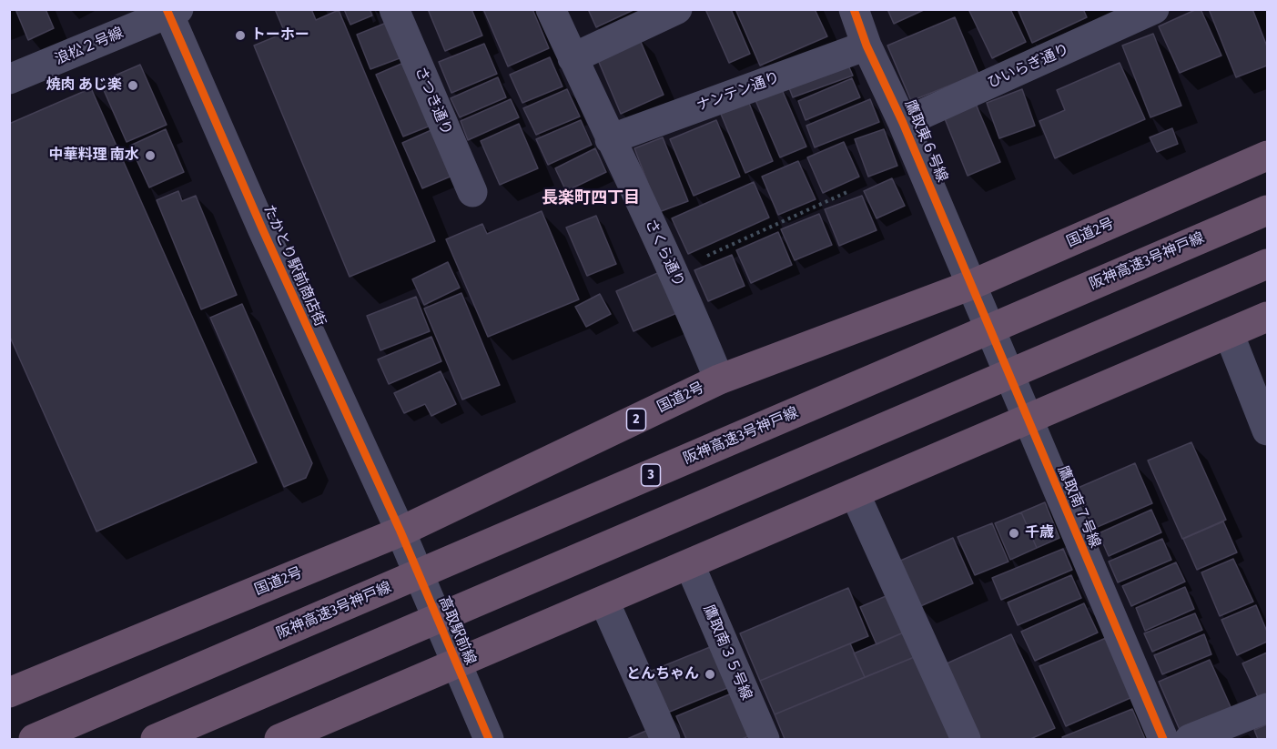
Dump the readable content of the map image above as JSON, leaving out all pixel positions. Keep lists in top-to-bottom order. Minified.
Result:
{"streets":{"highway":["国道2号","阪神高速3号神戸線","2","3"],"street":["浪松２号線","ひいらぎ通り","ナンテン通り","さつき通り","鷹取東６号線","さくら通り","たかとり駅前商店街","鷹取南７号線","高取駅前線","鷹取南３５号線"]},"crossings":[["浪松２号線","たかとり駅前商店街"],["ひいらぎ通り","鷹取東６号線"],["ナンテン通り","鷹取東６号線"],["ナンテン通り","さくら通り"],["鷹取東６号線","国道2号"],["鷹取東６号線","鷹取南７号線"],["国道2号","さくら通り"],["国道2号","たかとり駅前商店街"],["国道2号","鷹取南７号線"],["国道2号","高取駅前線"],["たかとり駅前商店街","高取駅前線"]],"districts":["長楽町四丁目"],"places":["トーホー","焼肉 あじ楽","中華料理 南水","千歳","とんちゃん"]}
